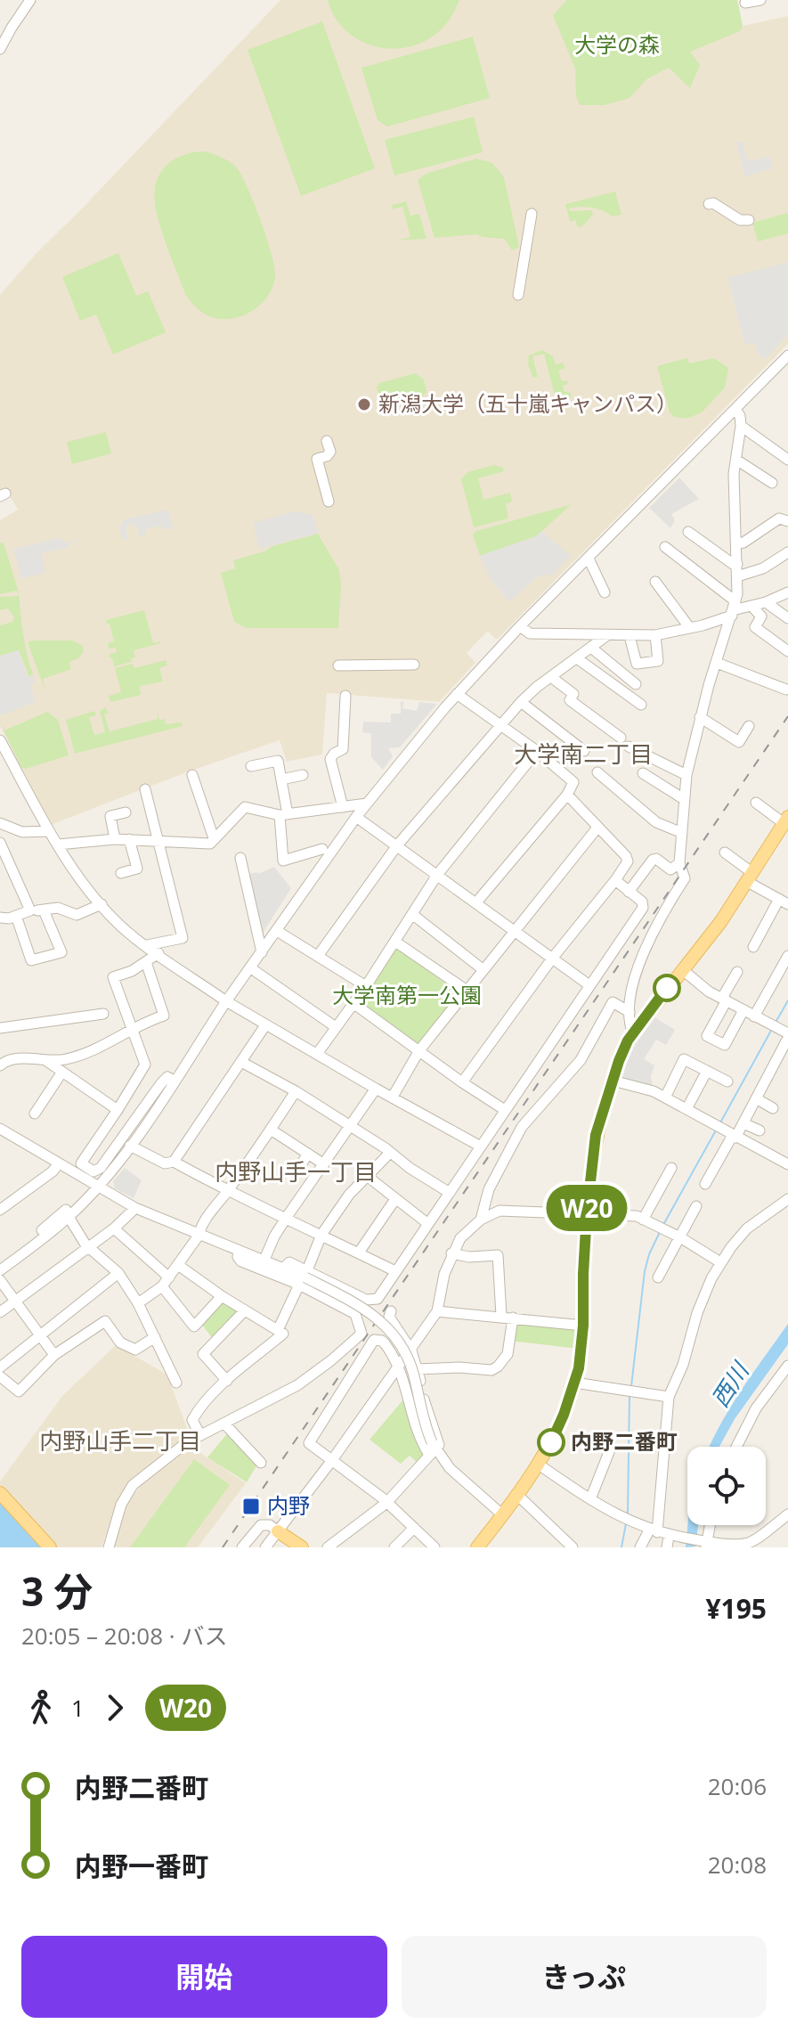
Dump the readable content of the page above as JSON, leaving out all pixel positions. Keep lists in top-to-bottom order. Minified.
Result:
{"districts":["大学南二丁目","内野山手一丁目","内野山手二丁目"],"water":["西川"],"parks":["大学の森","大学南第一公園"],"places":{"other":["新潟大学（五十嵐キャンパス）","内野二番町"],"transit":["内野"]},"lines":["bus line W20"],"page":{"on_map":"W20","heading":["3 分","20:05 – 20:08 · バス","¥195"],"legs":["1","W20"],"list":[{"name":"内野二番町","value":"20:06"},{"name":"内野一番町","value":"20:08"}],"buttons":["開始","きっぷ"]}}
